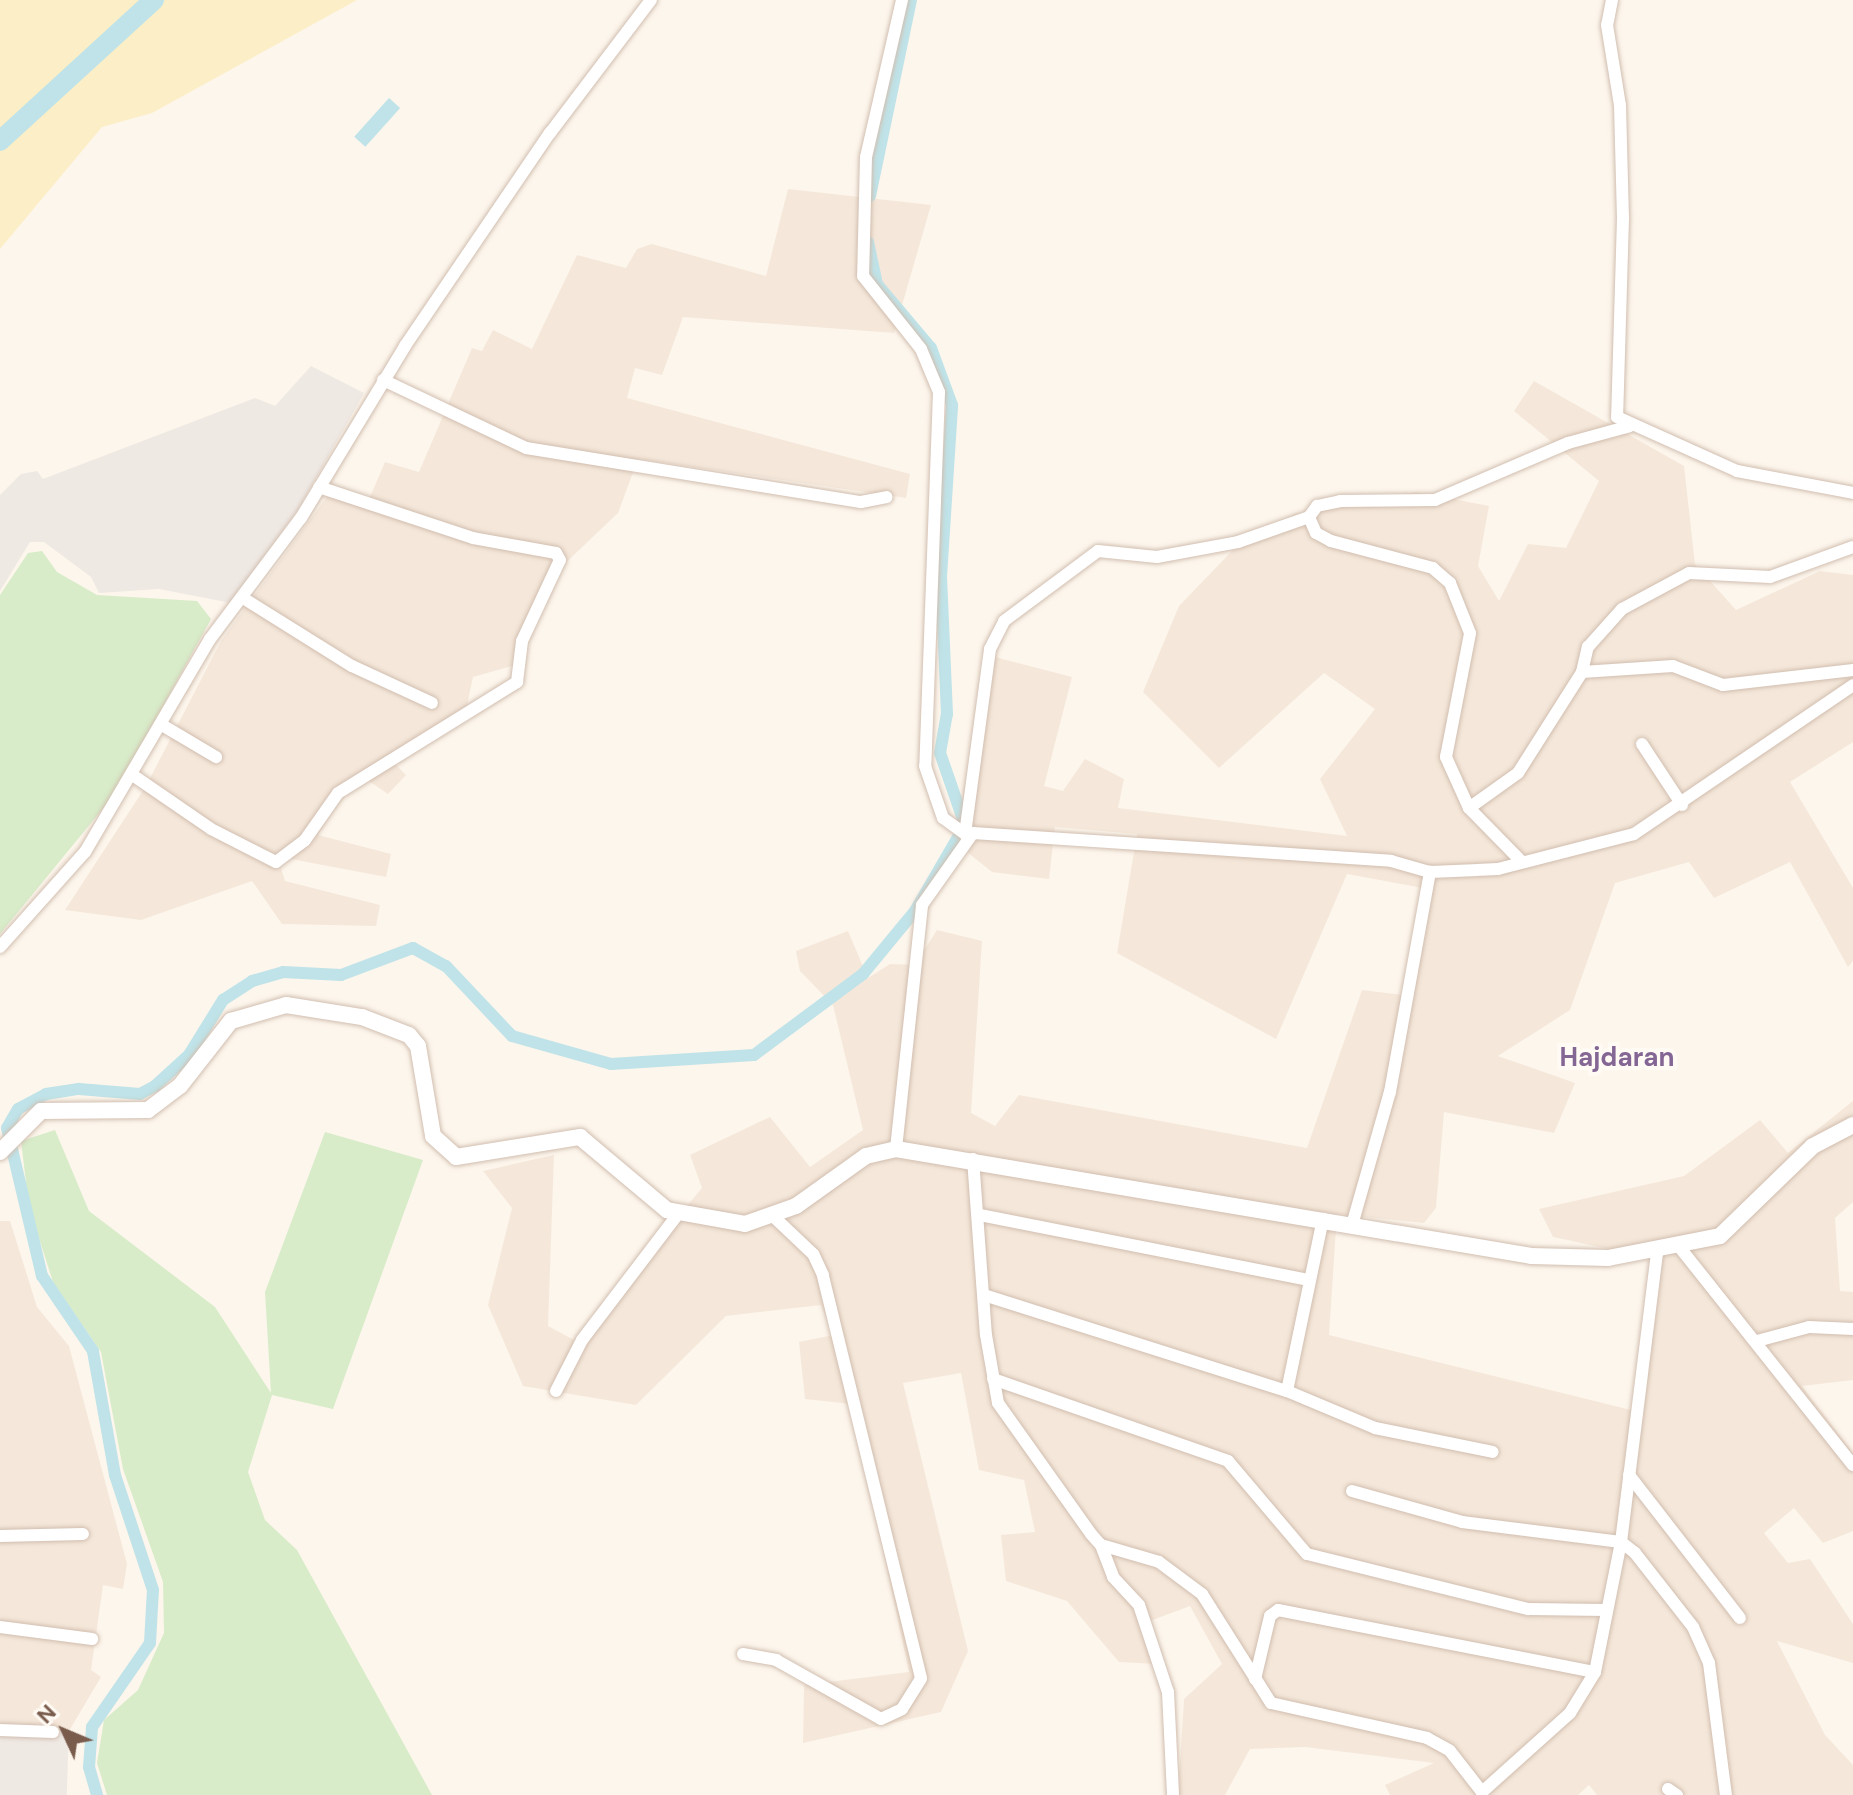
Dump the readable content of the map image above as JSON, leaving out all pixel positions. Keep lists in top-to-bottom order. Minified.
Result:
{"districts":["Hajdaran"],"north":"top left"}
